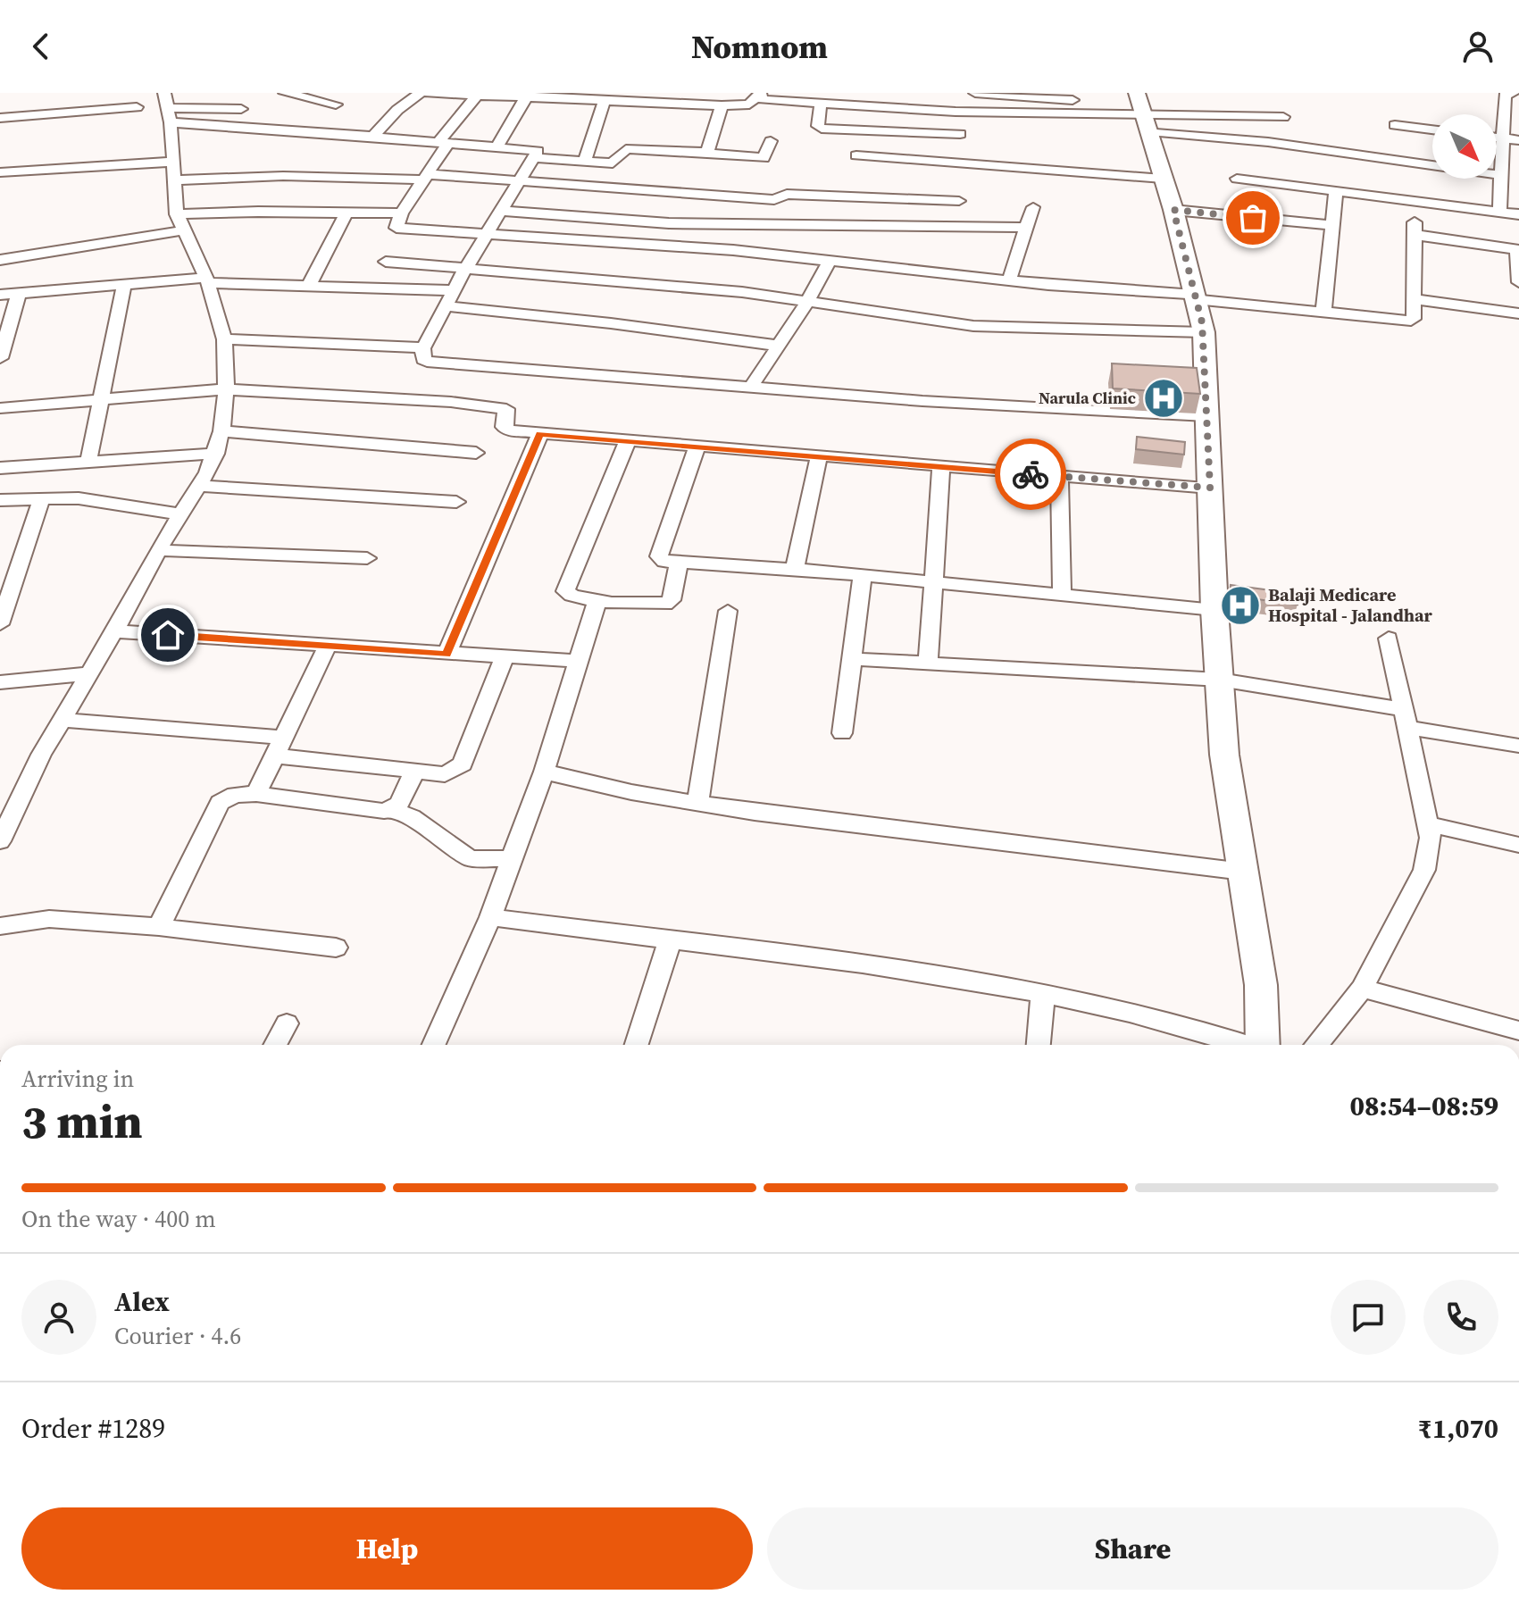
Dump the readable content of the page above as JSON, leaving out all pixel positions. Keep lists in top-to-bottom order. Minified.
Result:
{"places":{"hospital":["Narula Clinic","Balaji Medicare Hospital - Jalandhar"]},"north":"bottom right","page":{"header":"Nomnom","heading":["3 min","Arriving in","08:54–08:59"],"panel":["Alex","Courier · 4.6","Order #1289","₹1,070"],"bar":"On the way · 400 m","buttons":["Help","Share"]}}
